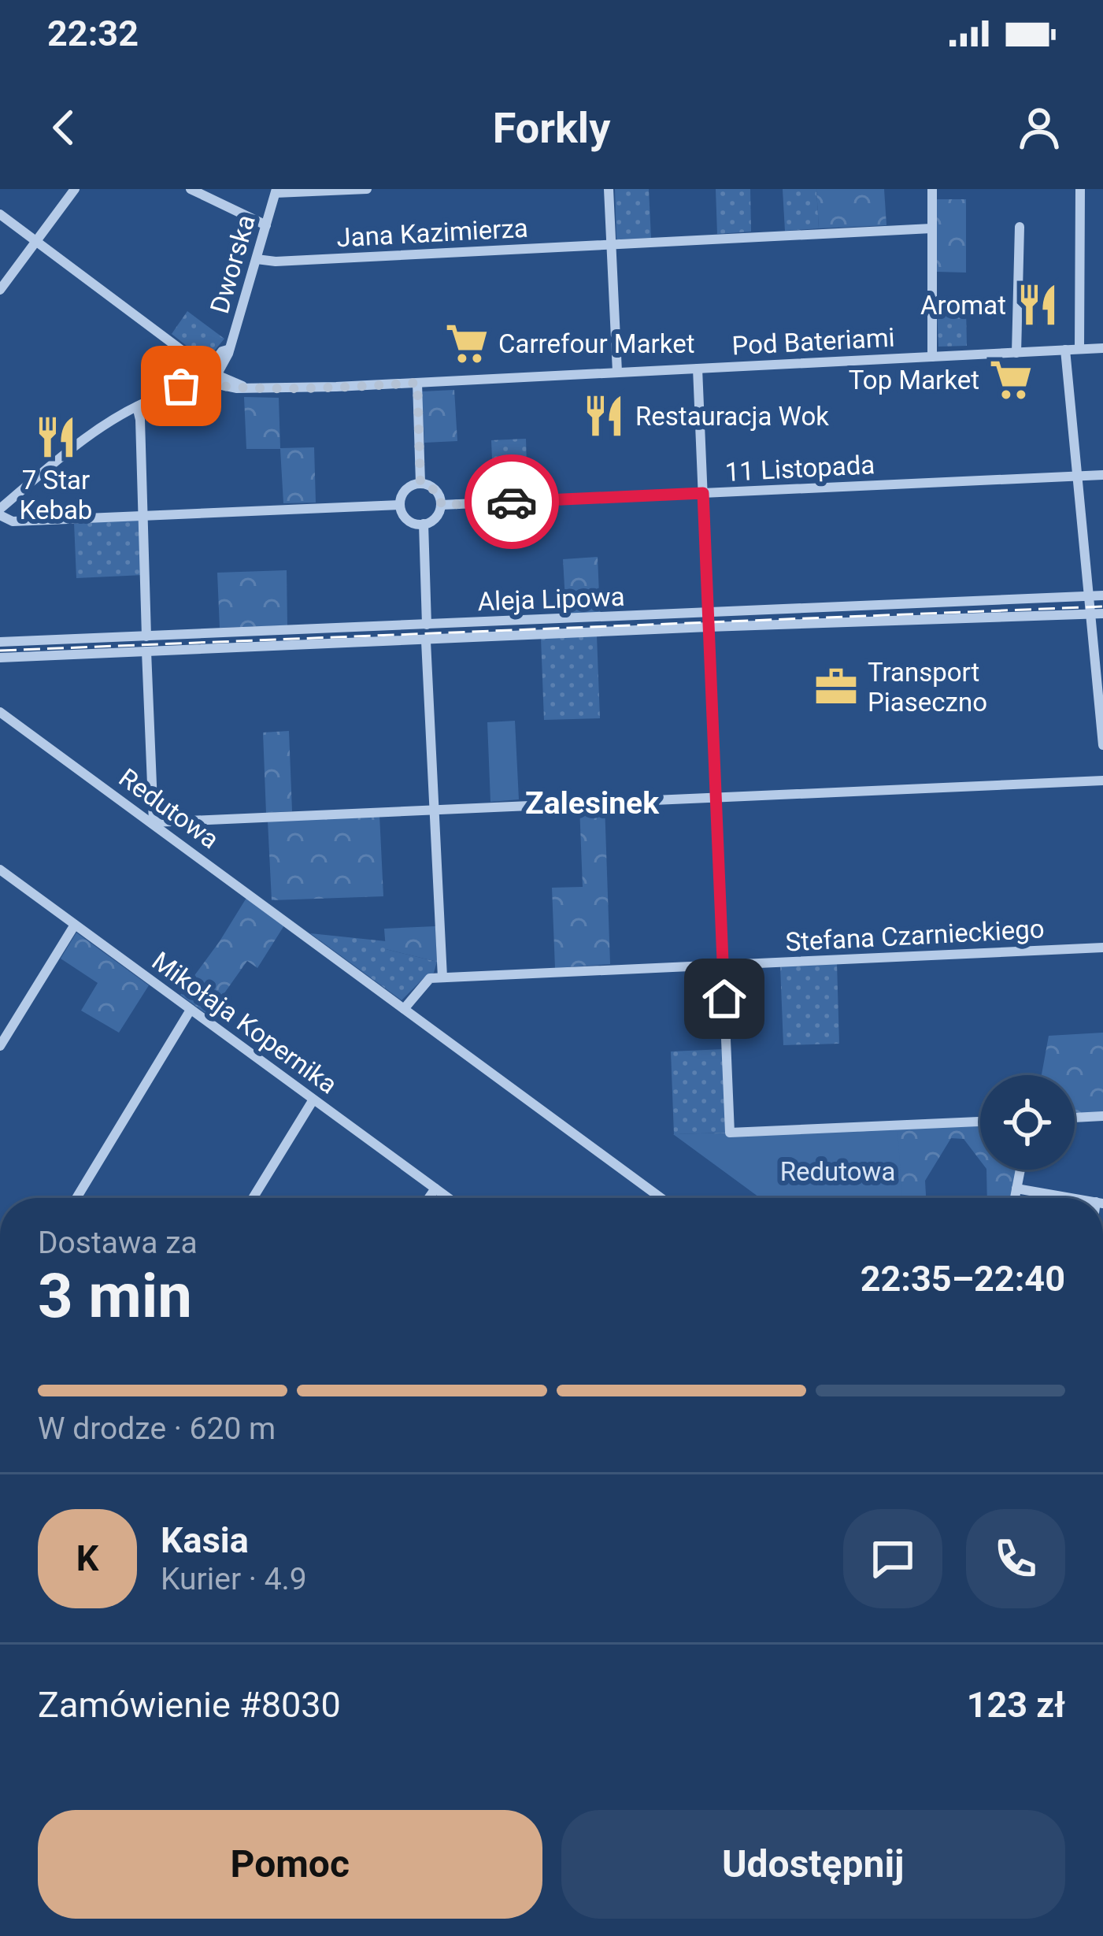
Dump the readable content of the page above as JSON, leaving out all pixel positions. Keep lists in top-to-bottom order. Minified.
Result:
{"streets":{"street":["Jana Kazimierza","Dworska","Pod Bateriami","11 Listopada","Aleja Lipowa","Redutowa","Stefana Czarnieckiego","Mikołaja Kopernika"]},"crossings":[["Jana Kazimierza","Dworska"],["Dworska","Pod Bateriami"]],"districts":["Zalesinek"],"parks":["Redutowa"],"places":{"restaurant":["Aromat","Restauracja Wok","7 Star Kebab"],"supermarket":["Carrefour Market","Top Market"],"office":["Transport Piaseczno"]},"page":{"status":"22:32","header":"Forkly","heading":["3 min","Dostawa za","22:35–22:40"],"panel":["Kasia","Kurier · 4.9","Zamówienie #8030","123 zł"],"bar":"W drodze · 620 m","round":"K","buttons":["Pomoc","Udostępnij"]}}
